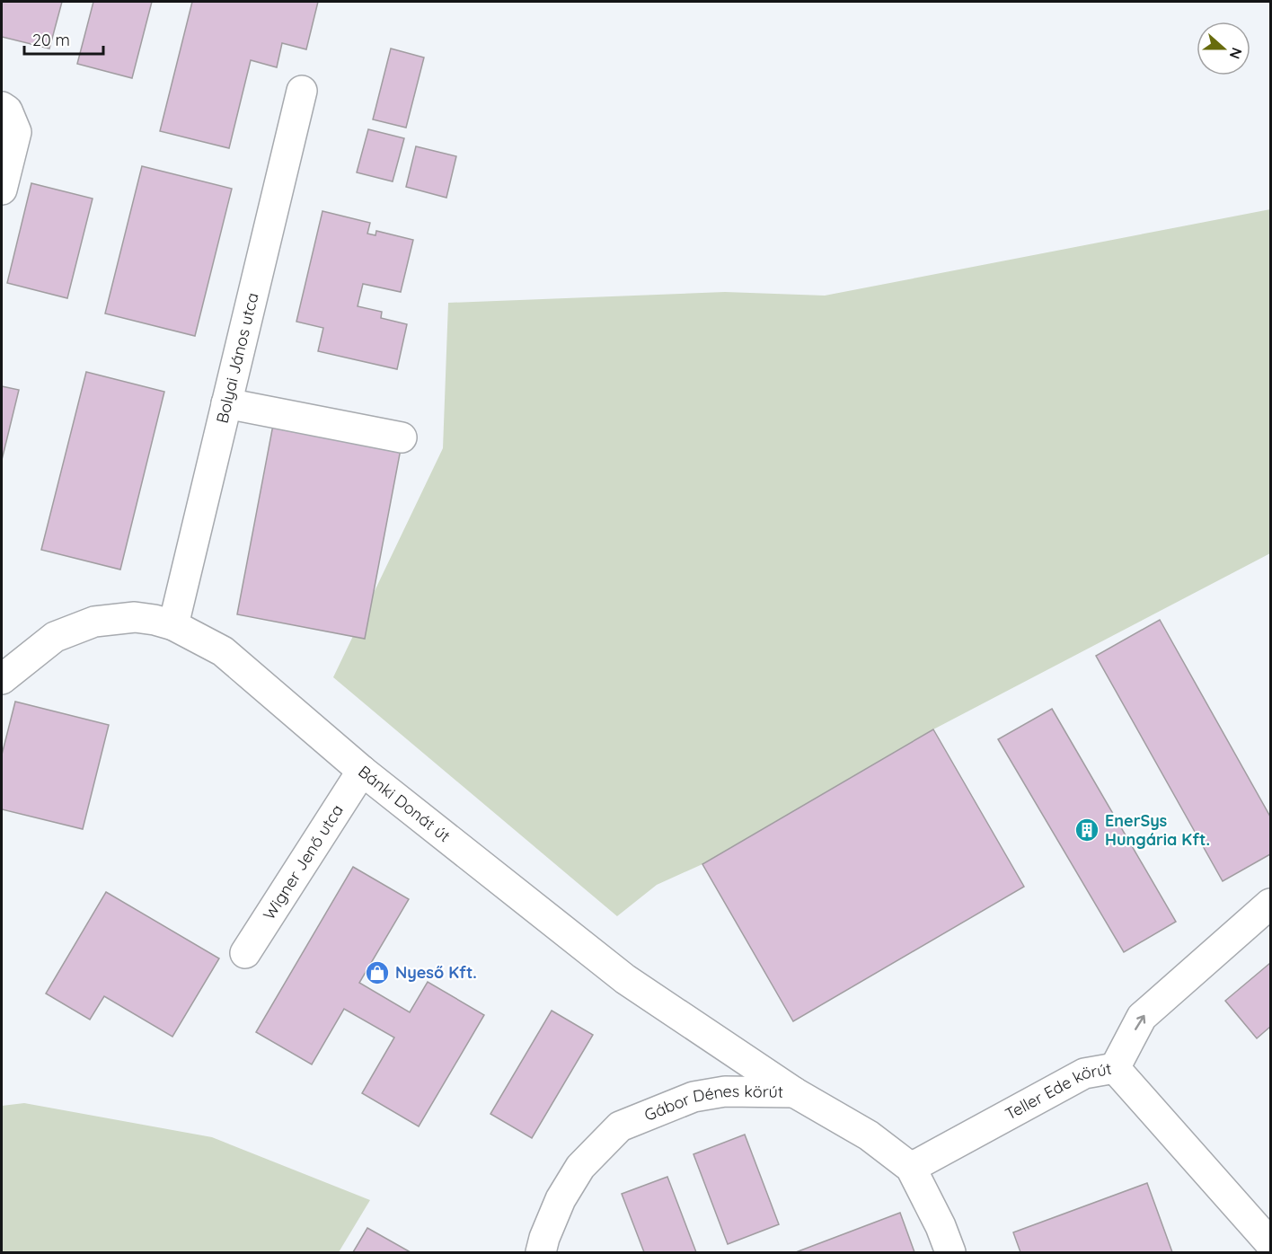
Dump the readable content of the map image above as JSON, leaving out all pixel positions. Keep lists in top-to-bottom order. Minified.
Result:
{"streets":{"lane":["Bolyai János utca","Bánki Donát út","Wigner Jenő utca","Teller Ede körút","Gábor Dénes körút"]},"crossings":[["Bolyai János utca","Bánki Donát út"],["Bánki Donát út","Wigner Jenő utca"],["Bánki Donát út","Gábor Dénes körút"],["Teller Ede körút","Gábor Dénes körút"]],"places":{"building":["EnerSys Hungária Kft."],"shop":["Nyeső Kft."]},"scale_bar":"20 m","north":"right"}
